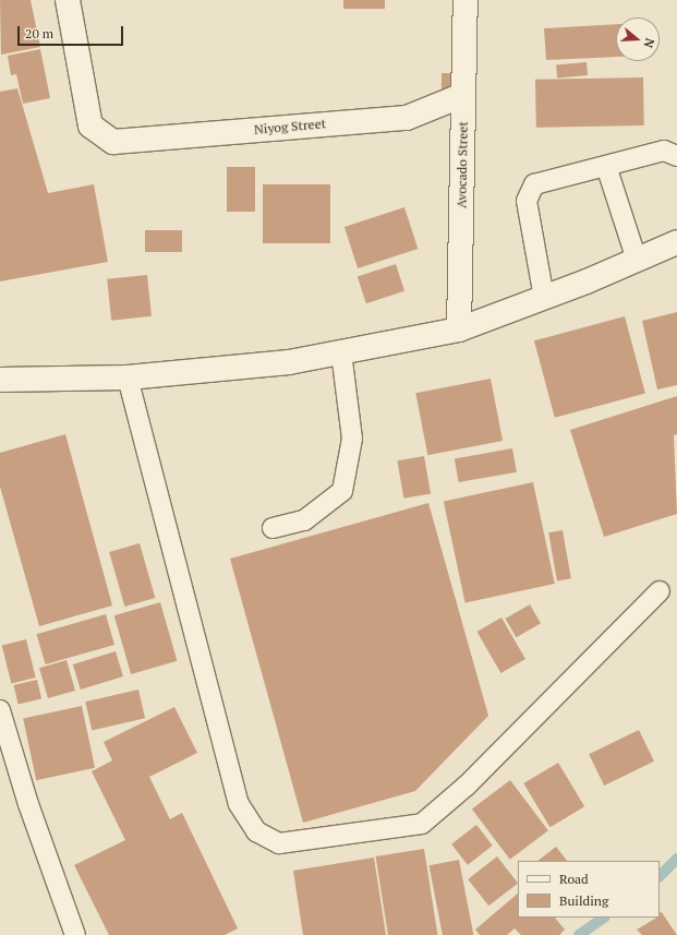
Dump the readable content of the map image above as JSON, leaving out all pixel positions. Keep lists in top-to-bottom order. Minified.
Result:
{"streets":{"street":["Niyog Street","Avocado Street"]},"crossings":[["Niyog Street","Avocado Street"]],"legend":["Road","Building"],"scale_bar":"20 m","north":"right"}
